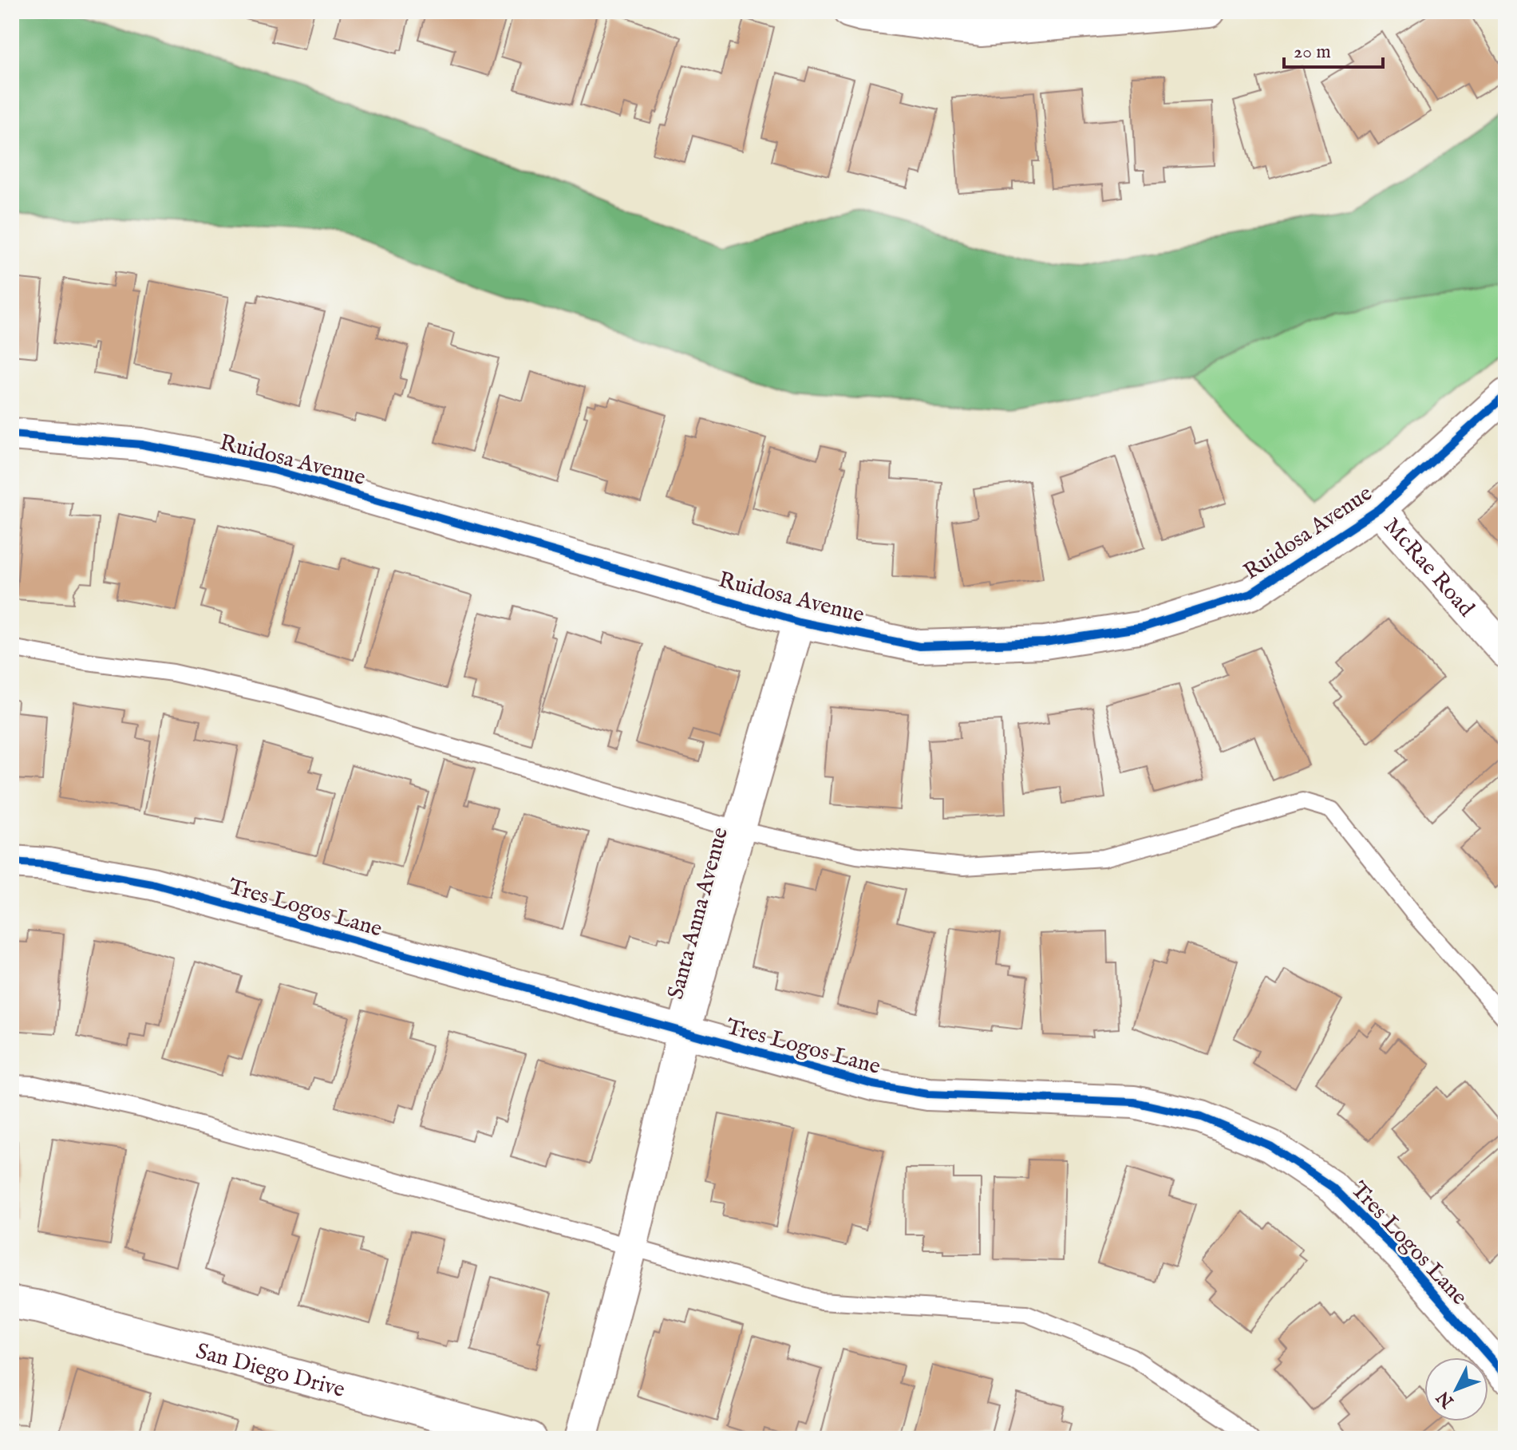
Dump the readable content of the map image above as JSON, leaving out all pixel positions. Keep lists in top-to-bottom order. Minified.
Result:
{"streets":{"street":["Ruidosa Avenue","McRae Road","Tres Logos Lane","Santa Anna Avenue","San Diego Drive"]},"crossings":[["Ruidosa Avenue","McRae Road"],["Ruidosa Avenue","Santa Anna Avenue"],["Tres Logos Lane","Santa Anna Avenue"]],"scale_bar":"20 m","north":"bottom left"}
